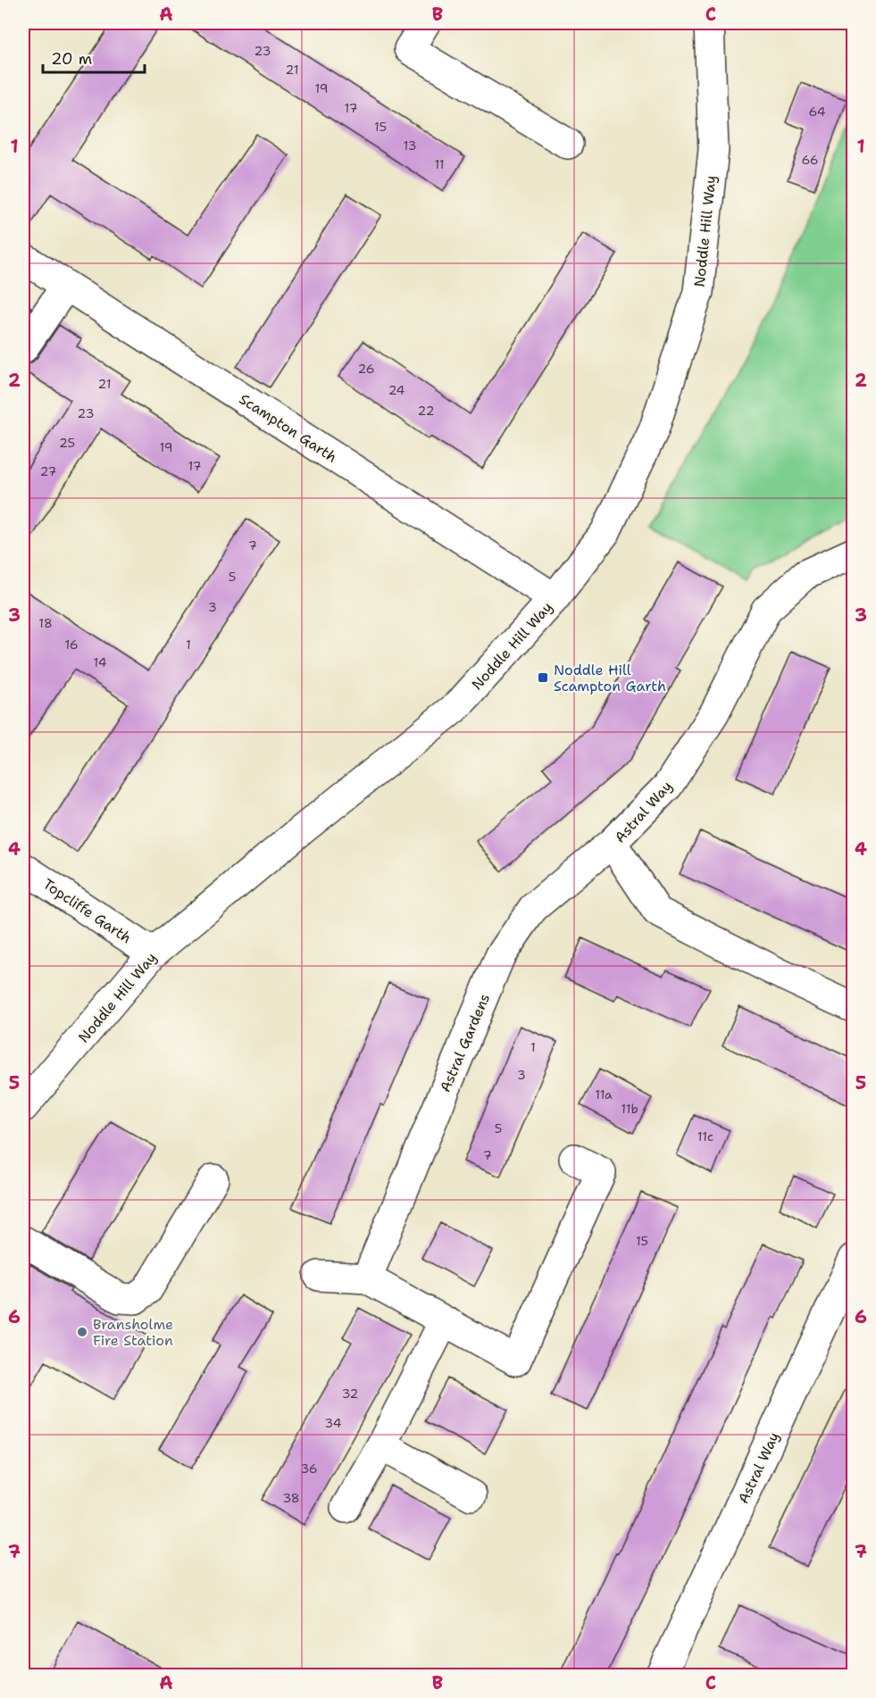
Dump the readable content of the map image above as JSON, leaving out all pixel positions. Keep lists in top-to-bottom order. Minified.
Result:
{"streets":{"street":["Noddle Hill Way","Scampton Garth","Astral Way","Topcliffe Garth","Astral Gardens"]},"crossings":[["Noddle Hill Way","Scampton Garth"],["Noddle Hill Way","Topcliffe Garth"],["Astral Way","Astral Gardens"]],"places":{"transit":["Noddle Hill Scampton Garth"],"other":["Bransholme Fire Station"]},"house_numbers":["23","21","19","17","64","15","13","66","11","26","21","24","22","23","25","19","17","27","7","5","3","18","16","1","14","1","3","11a","11b","5","11c","7","15","32","34","36","38"],"scale_bar":"20 m","grid":{"columns":["A","B","C"],"rows":["1","2","3","4","5","6","7"]}}
